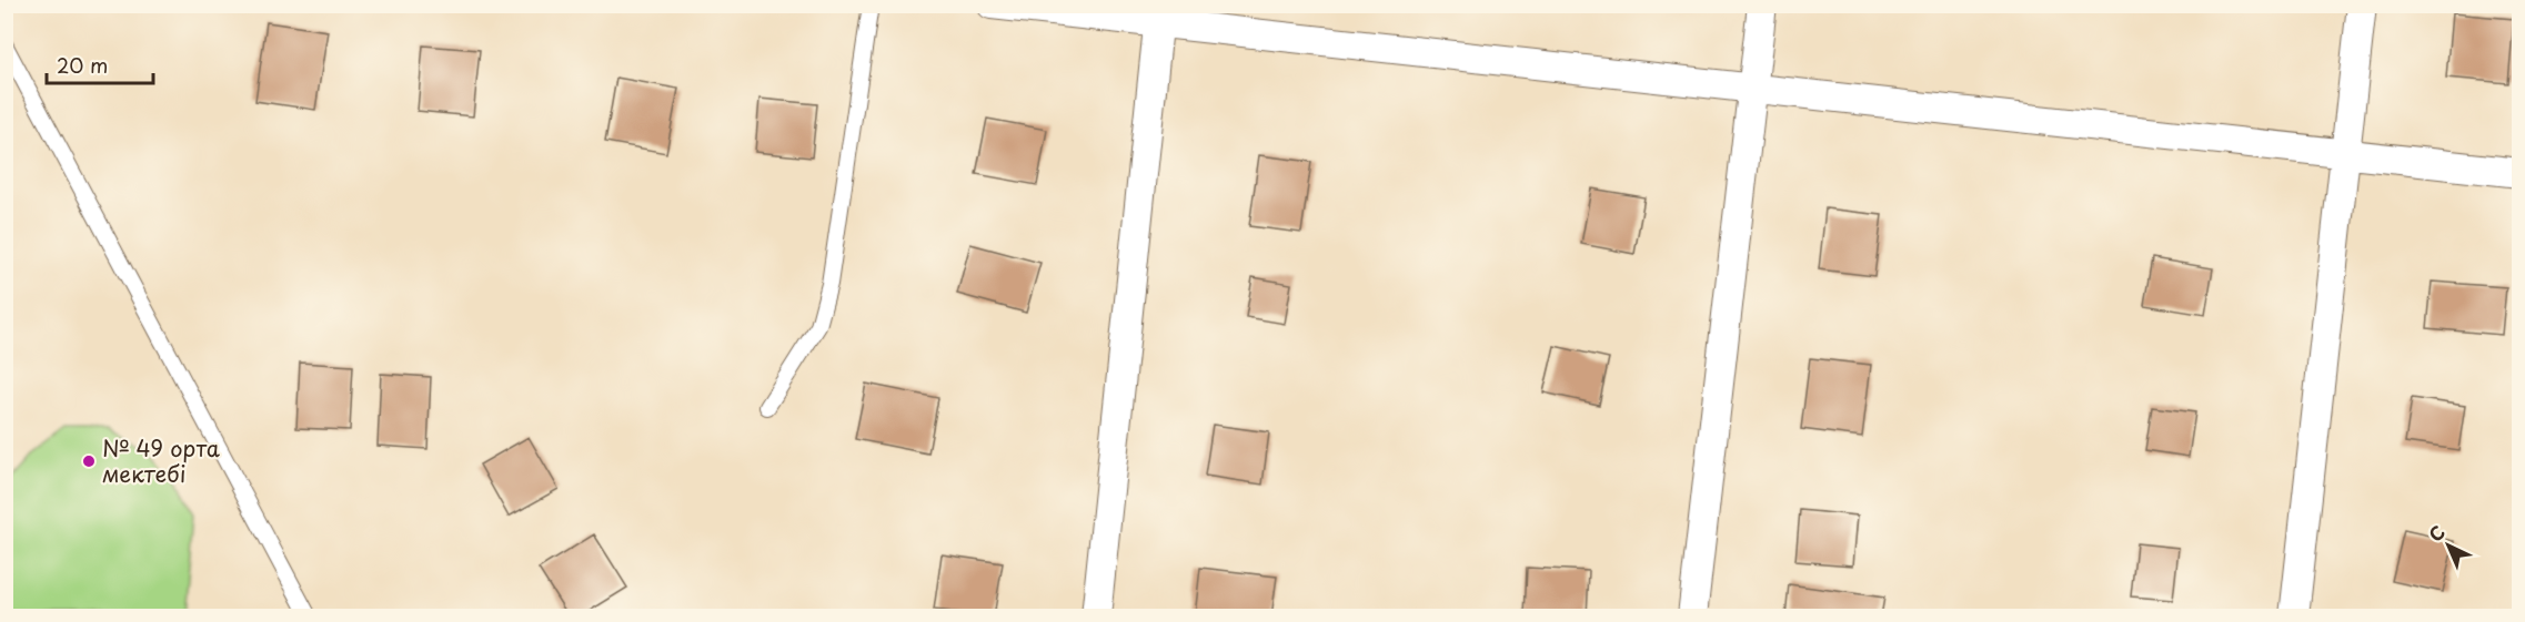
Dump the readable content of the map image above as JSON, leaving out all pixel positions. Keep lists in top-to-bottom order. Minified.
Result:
{"places":["№ 49 орта мектебі"],"scale_bar":"20 m","north":"top left"}
